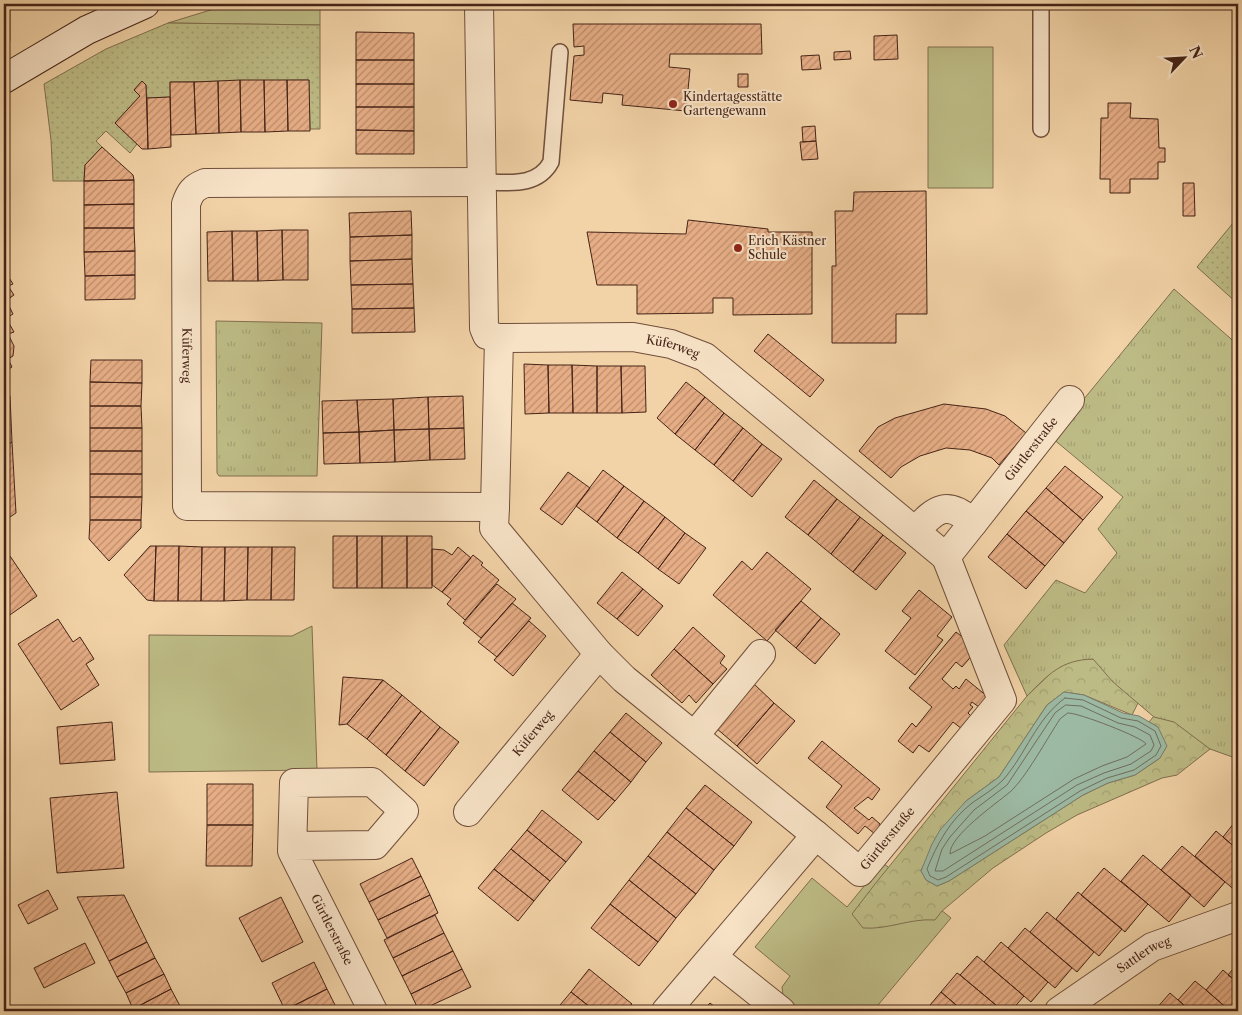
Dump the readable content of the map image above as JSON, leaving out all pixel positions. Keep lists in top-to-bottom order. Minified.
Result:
{"streets":{"street":["Küferweg","Gürtlerstraße","Sattlerweg"]},"crossings":[["Küferweg","Gürtlerstraße"]],"places":["Kindertagesstätte Gartengewann","Erich Kästner Schule"],"north":"top right"}
